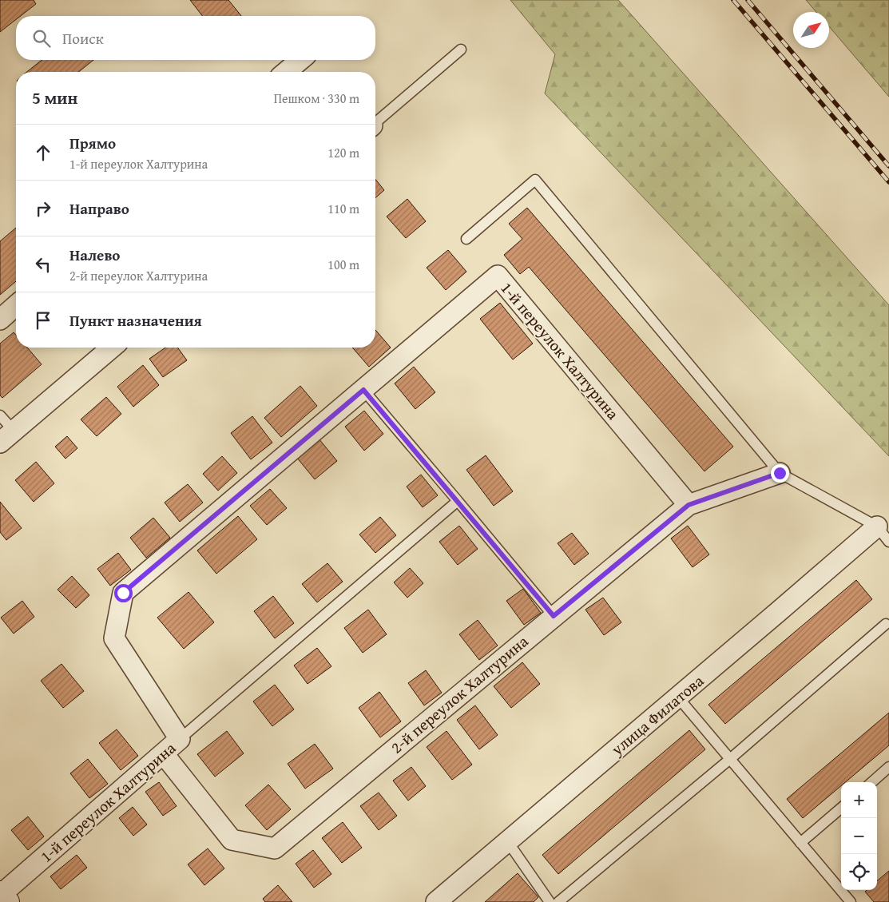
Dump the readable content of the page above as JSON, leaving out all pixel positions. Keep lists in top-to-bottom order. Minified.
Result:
{"streets":{"street":["1-й переулок Халтурина","2-й переулок Халтурина","улица Филатова"]},"crossings":[["1-й переулок Халтурина","2-й переулок Халтурина"]],"north":"top right","page":{"search":"Поиск","heading":["5 мин","Пешком · 330 m"],"list":[["Прямо","1-й переулок Халтурина","120 m"],["Направо","110 m"],["Налево","2-й переулок Халтурина","100 m"],"Пункт назначения"],"map_buttons":["+","−"]}}
